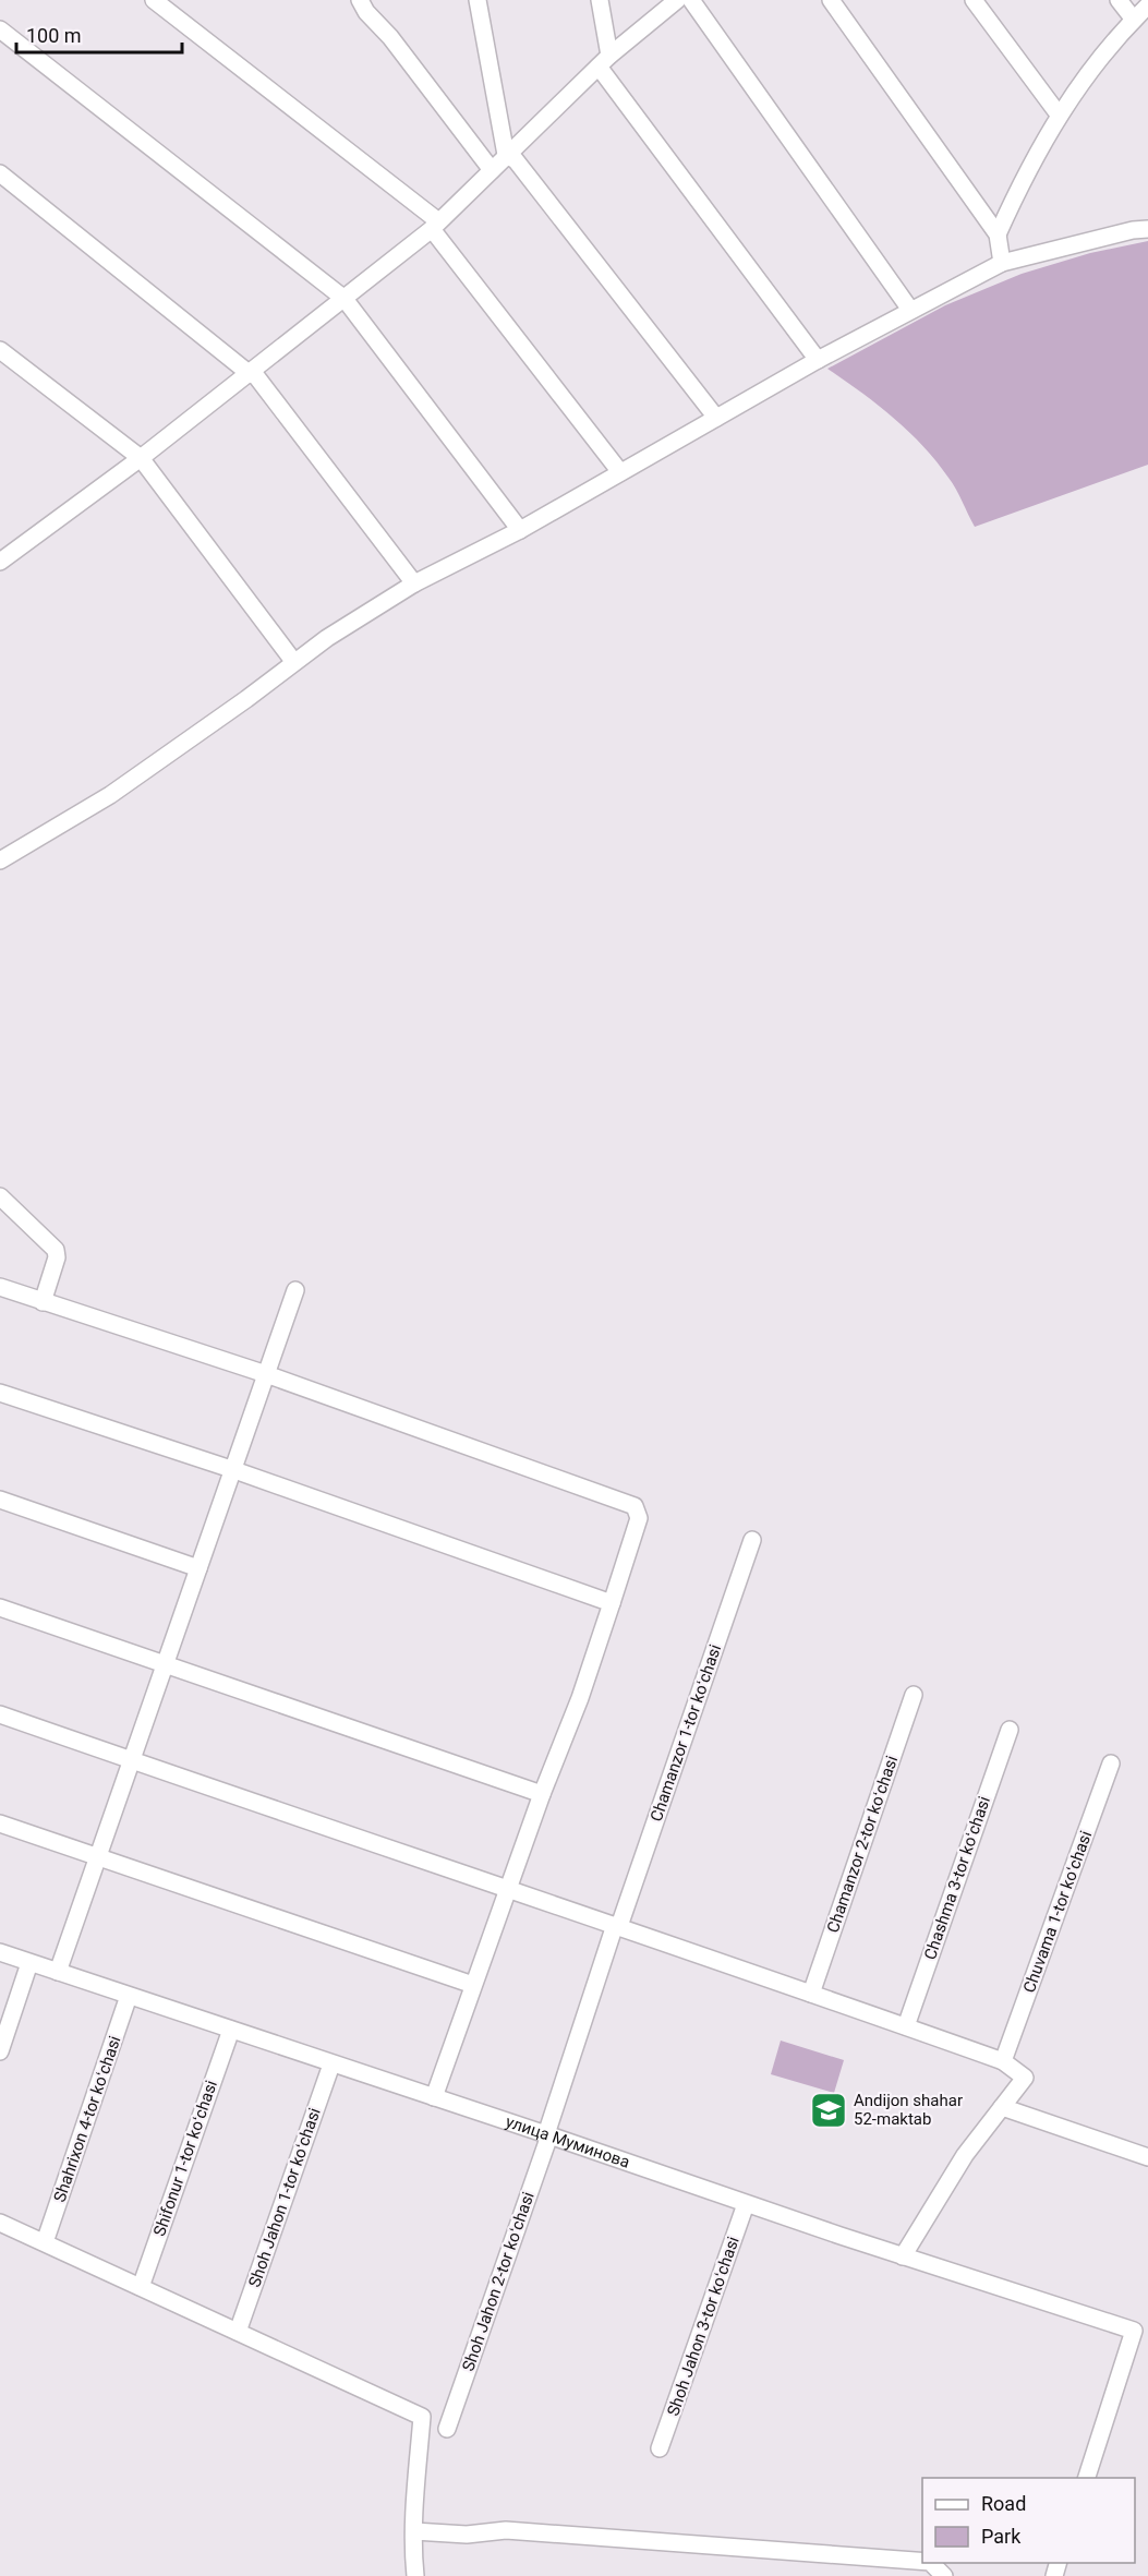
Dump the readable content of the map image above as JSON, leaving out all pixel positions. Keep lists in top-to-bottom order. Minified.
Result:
{"streets":{"street":["Chamanzor 1-tor koʻchasi","Chamanzor 2-tor koʻchasi","Chashma 3-tor koʻchasi","Chuvama 1-tor koʻchasi","Shahrixon 4-tor koʻchasi","улица Муминова","Shifonur 1-tor koʻchasi","Shoh Jahon 1-tor koʻchasi","Shoh Jahon 2-tor koʻchasi","Shoh Jahon 3-tor koʻchasi"]},"crossings":[["Chamanzor 1-tor koʻchasi","улица Муминова"],["Chamanzor 1-tor koʻchasi","Shoh Jahon 2-tor koʻchasi"],["Shahrixon 4-tor koʻchasi","улица Муминова"],["улица Муминова","Shifonur 1-tor koʻchasi"],["улица Муминова","Shoh Jahon 1-tor koʻchasi"],["улица Муминова","Shoh Jahon 2-tor koʻchasi"],["улица Муминова","Shoh Jahon 3-tor koʻchasi"]],"places":{"school or university":["Andijon shahar 52-maktab"]},"legend":["Road","Park"],"scale_bar":"100 m"}
